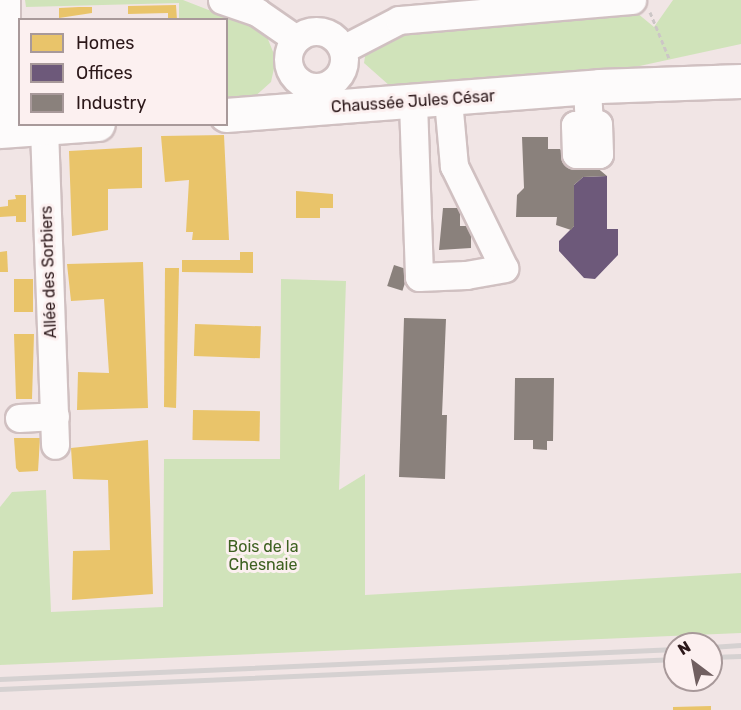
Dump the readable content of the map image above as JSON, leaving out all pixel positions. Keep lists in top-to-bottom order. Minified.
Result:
{"streets":{"main road":["Chaussée Jules César"],"street":["Allée des Sorbiers"]},"parks":["Bois de la Chesnaie"],"legend":["Homes","Offices","Industry"],"north":"top left"}
